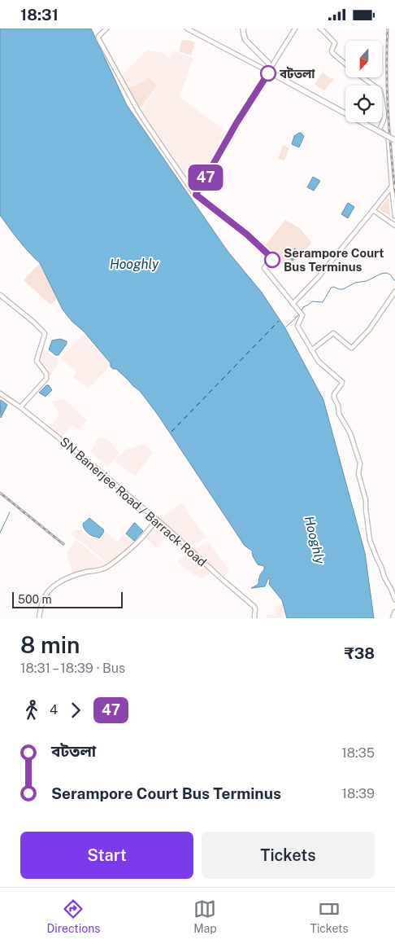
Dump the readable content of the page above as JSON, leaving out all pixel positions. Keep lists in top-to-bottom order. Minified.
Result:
{"streets":{"street":["SN Banerjee Road / Barrack Road"]},"water":["Hooghly"],"places":["বটতলা","Serampore Court Bus Terminus"],"lines":["bus line 47"],"scale_bar":"500 m","north":"bottom","page":{"status":"18:31","on_map":"47","scale":"500 m","heading":["8 min","18:31 – 18:39 · Bus","₹38"],"legs":["4","47"],"list":[{"name":"বটতলা","value":"18:35"},{"name":"Serampore Court Bus Terminus","value":"18:39"}],"buttons":["Start","Tickets"],"tabs":["Directions","Map","Tickets"]}}
